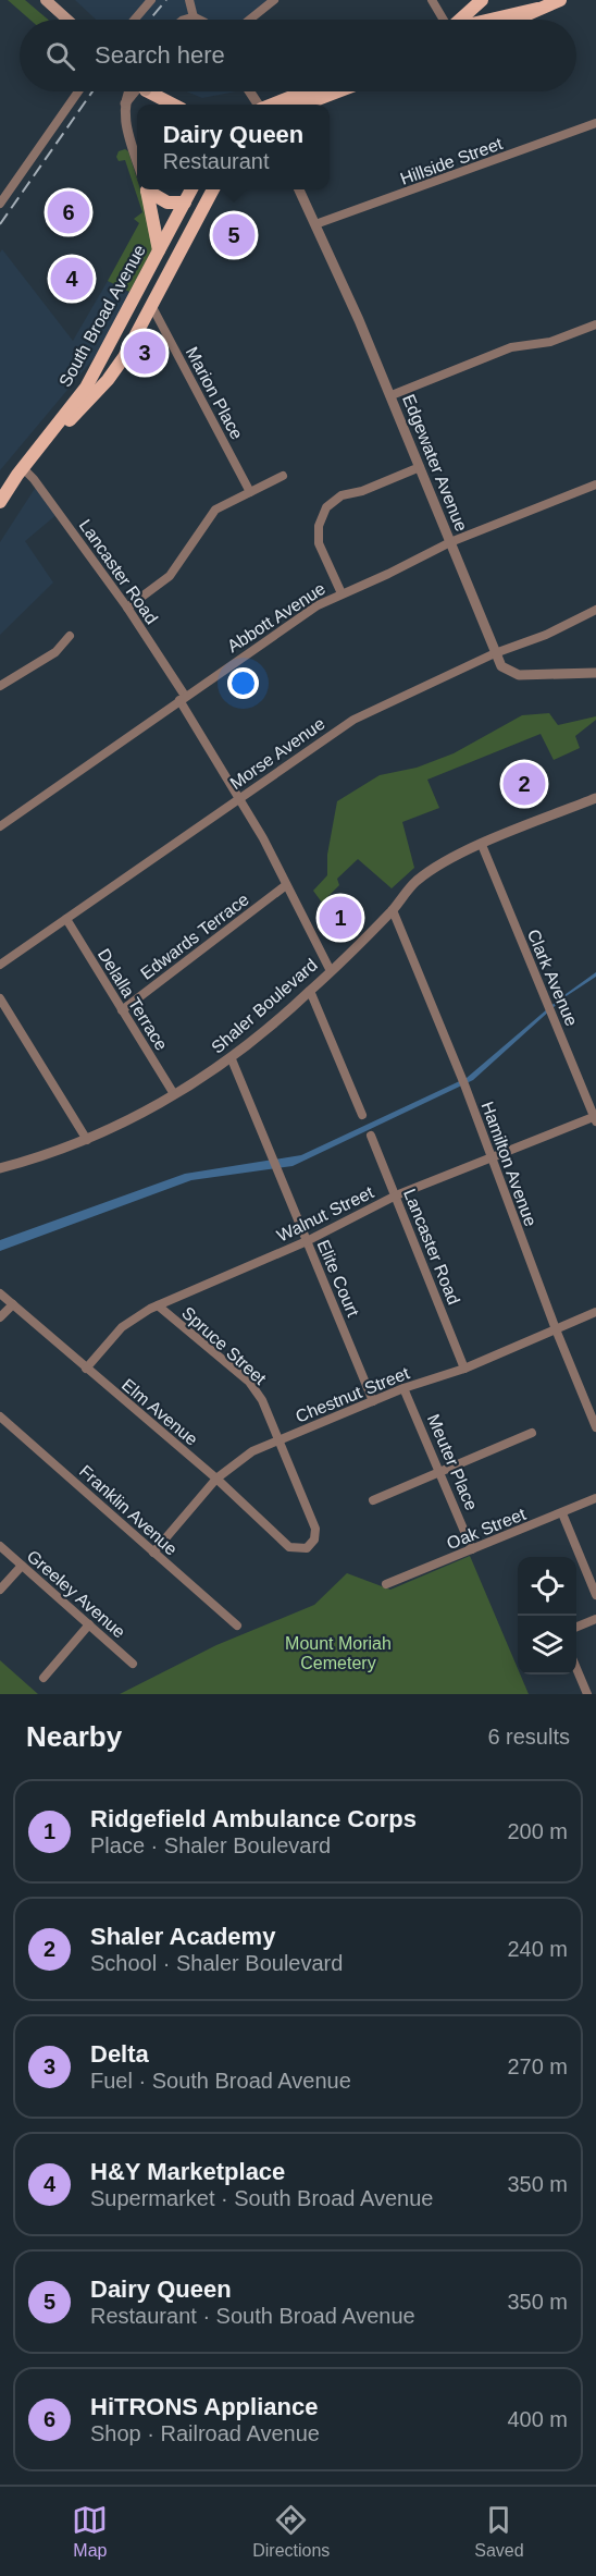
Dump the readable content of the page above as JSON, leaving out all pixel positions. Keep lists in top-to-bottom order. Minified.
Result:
{"streets":{"main road":["South Broad Avenue"],"street":["Hillside Street","Marion Place","Edgewater Avenue","Lancaster Road","Abbott Avenue","Morse Avenue","Edwards Terrace","Clark Avenue","Delalla Terrace","Shaler Boulevard","Hamilton Avenue","Walnut Street","Elite Court","Spruce Street","Chestnut Street","Elm Avenue","Meuter Place","Franklin Avenue","Oak Street","Greeley Avenue"]},"crossings":[["Hillside Street","Edgewater Avenue"],["South Broad Avenue","Marion Place"],["Edgewater Avenue","Abbott Avenue"],["Edgewater Avenue","Morse Avenue"],["Lancaster Road","Abbott Avenue"],["Lancaster Road","Morse Avenue"],["Lancaster Road","Edwards Terrace"],["Lancaster Road","Shaler Boulevard"],["Lancaster Road","Walnut Street"],["Lancaster Road","Chestnut Street"],["Morse Avenue","Delalla Terrace"],["Edwards Terrace","Delalla Terrace"],["Clark Avenue","Shaler Boulevard"],["Clark Avenue","Walnut Street"],["Delalla Terrace","Shaler Boulevard"],["Shaler Boulevard","Hamilton Avenue"],["Shaler Boulevard","Elite Court"],["Hamilton Avenue","Walnut Street"],["Hamilton Avenue","Chestnut Street"],["Walnut Street","Elite Court"],["Walnut Street","Spruce Street"],["Walnut Street","Elm Avenue"],["Elite Court","Chestnut Street"],["Spruce Street","Chestnut Street"],["Spruce Street","Elm Avenue"],["Chestnut Street","Elm Avenue"],["Chestnut Street","Meuter Place"],["Chestnut Street","Franklin Avenue"],["Meuter Place","Oak Street"]],"parks":["Mount Moriah Cemetery"],"page":{"search":"Search here","popup":["Dairy Queen","Restaurant"],"pins":["6","5","4","3","2","1"],"heading":["Nearby","6 results"],"list":[{"mark":"1","name":"Ridgefield Ambulance Corps","note":"Place · Shaler Boulevard","value":"200 m"},{"mark":"2","name":"Shaler Academy","note":"School · Shaler Boulevard","value":"240 m"},{"mark":"3","name":"Delta","note":"Fuel · South Broad Avenue","value":"270 m"},{"mark":"4","name":"H&Y Marketplace","note":"Supermarket · South Broad Avenue","value":"350 m"},{"mark":"5","name":"Dairy Queen","note":"Restaurant · South Broad Avenue","value":"350 m"},{"mark":"6","name":"HiTRONS Appliance","note":"Shop · Railroad Avenue","value":"400 m"}],"nav":["Map","Directions","Saved"]}}
